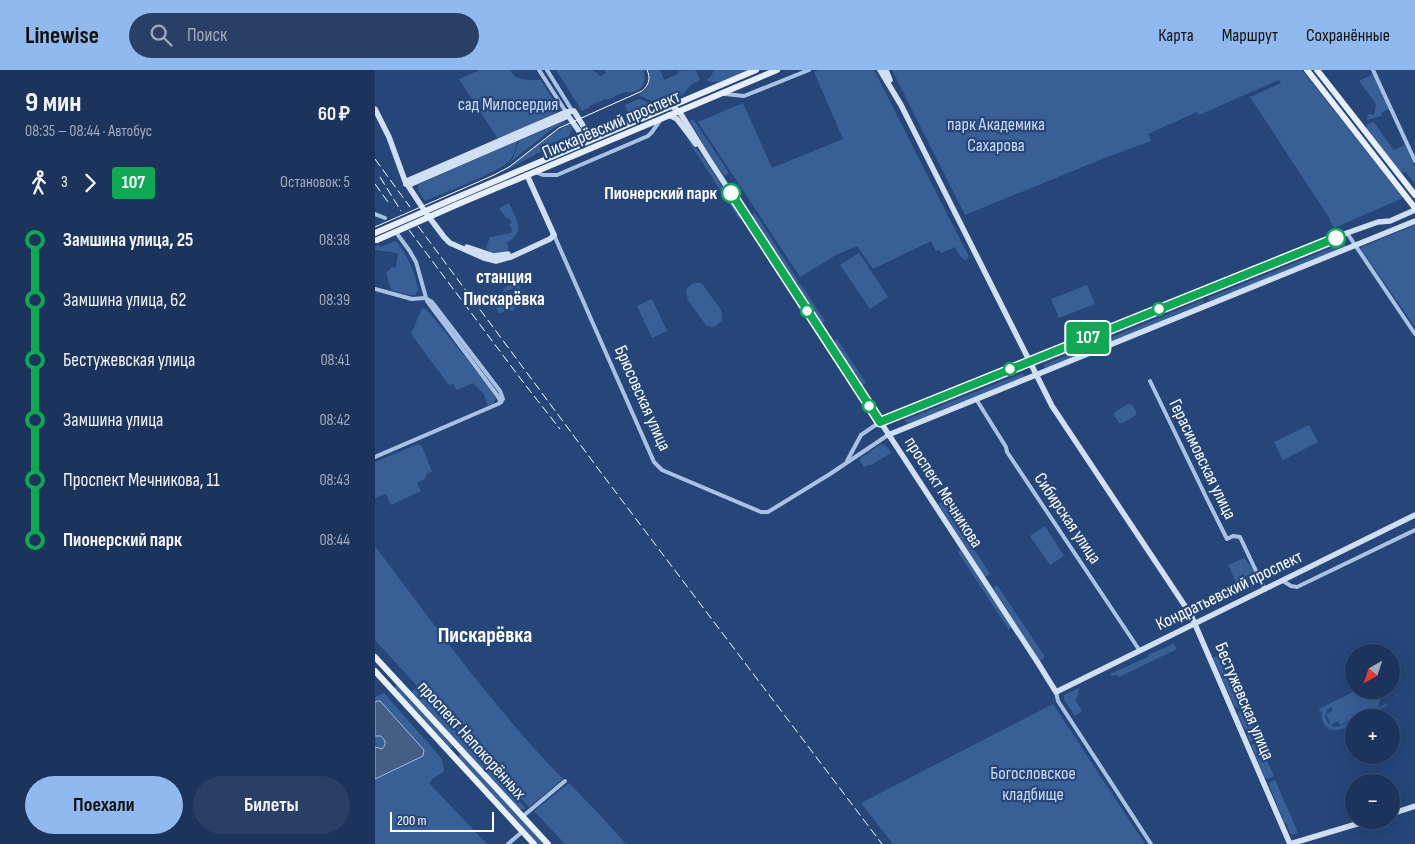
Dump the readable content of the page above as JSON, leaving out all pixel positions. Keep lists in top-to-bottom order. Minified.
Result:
{"streets":{"main road":["Пискарёвский проспект","проспект Непокорённых"],"street":["Брюсовская улица","Герасимовская улица","проспект Мечникова","Сибирская улица","Кондратьевский проспект","Бестужевская улица"]},"crossings":[["Пискарёвский проспект","Брюсовская улица"],["Пискарёвский проспект","проспект Мечникова"],["Брюсовская улица","проспект Мечникова"],["Герасимовская улица","Кондратьевский проспект"],["проспект Мечникова","Кондратьевский проспект"],["Сибирская улица","Кондратьевский проспект"],["Кондратьевский проспект","Бестужевская улица"]],"districts":["станция Пискарёвка","Пискарёвка"],"parks":["сад Милосердия","парк Академика Сахарова","Богословское кладбище"],"places":["Пионерский парк"],"lines":["bus line 107"],"scale_bar":"200 m","north":"bottom left","page":{"header":"Linewise","search":"Поиск","nav":["Карта","Маршрут","Сохранённые"],"heading":["9 мин","08:35 – 08:44 · Автобус","60 ₽"],"on_map":"107","legs":["3","107","Остановок: 5"],"list":[{"name":"Замшина улица, 25","value":"08:38"},{"name":"Замшина улица, 62","value":"08:39"},{"name":"Бестужевская улица","value":"08:41"},{"name":"Замшина улица","value":"08:42"},{"name":"Проспект Мечникова, 11","value":"08:43"},{"name":"Пионерский парк","value":"08:44"}],"map_buttons":["+","−"],"buttons":["Поехали","Билеты"],"scale":"200 m"}}
